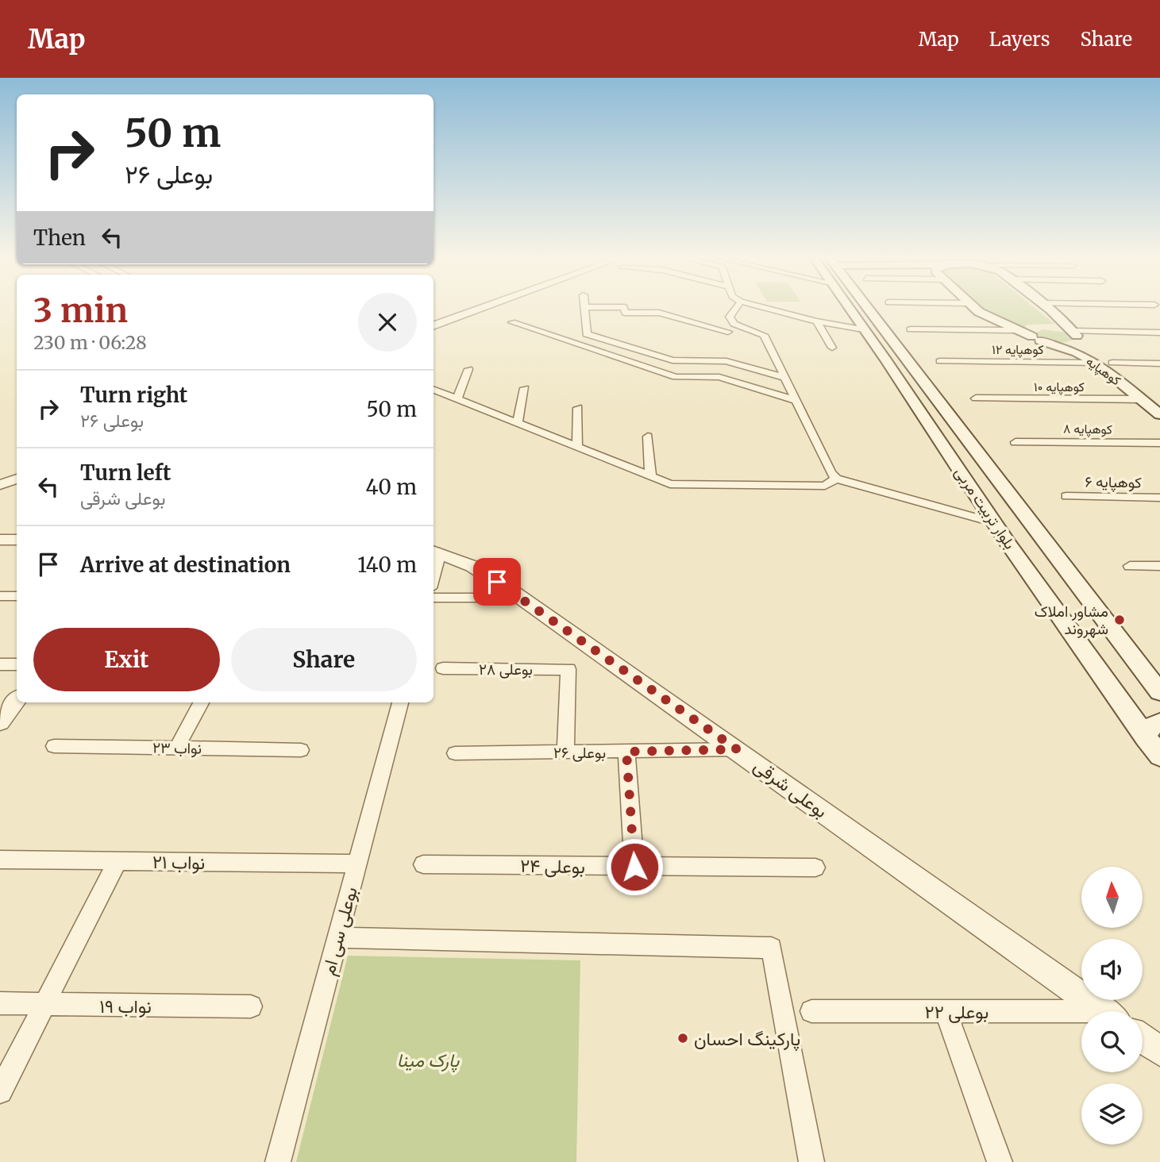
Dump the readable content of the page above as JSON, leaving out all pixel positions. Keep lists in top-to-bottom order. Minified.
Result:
{"streets":{"main road":["کوهپایه","بلوار تربیت مربی"],"street":["کوهپایه ۱۲","کوهپایه ۱۰","کوهپایه ۸","کوهپایه ۶","بوعلی ۲۸","نواب ۲۳","بوعلی ۲۶","بوعلی شرقی","نواب ۲۱","بوعلی ۲۴","بوعلی سی ام","نواب ۱۹","بوعلی ۲۲"]},"crossings":[["کوهپایه ۱۲","کوهپایه"],["کوهپایه","کوهپایه ۱۰"],["بوعلی ۲۸","بوعلی ۲۶"],["بوعلی ۲۶","بوعلی شرقی"],["نواب ۲۱","بوعلی سی ام"]],"parks":["پارک مینا"],"places":["مشاور املاک شهروند","پارکینگ احسان"],"north":"top","page":{"header":"Map","nav":["Map","Layers","Share"],"turn":["50 m","بوعلی ۲۶"],"then":"Then","heading":["3 min","230 m · 06:28"],"list":[{"name":"Turn right","note":"بوعلی ۲۶","value":"50 m"},{"name":"Turn left","note":"بوعلی شرقی","value":"40 m"},{"name":"Arrive at destination","value":"140 m"}],"buttons":["Exit","Share"]}}
